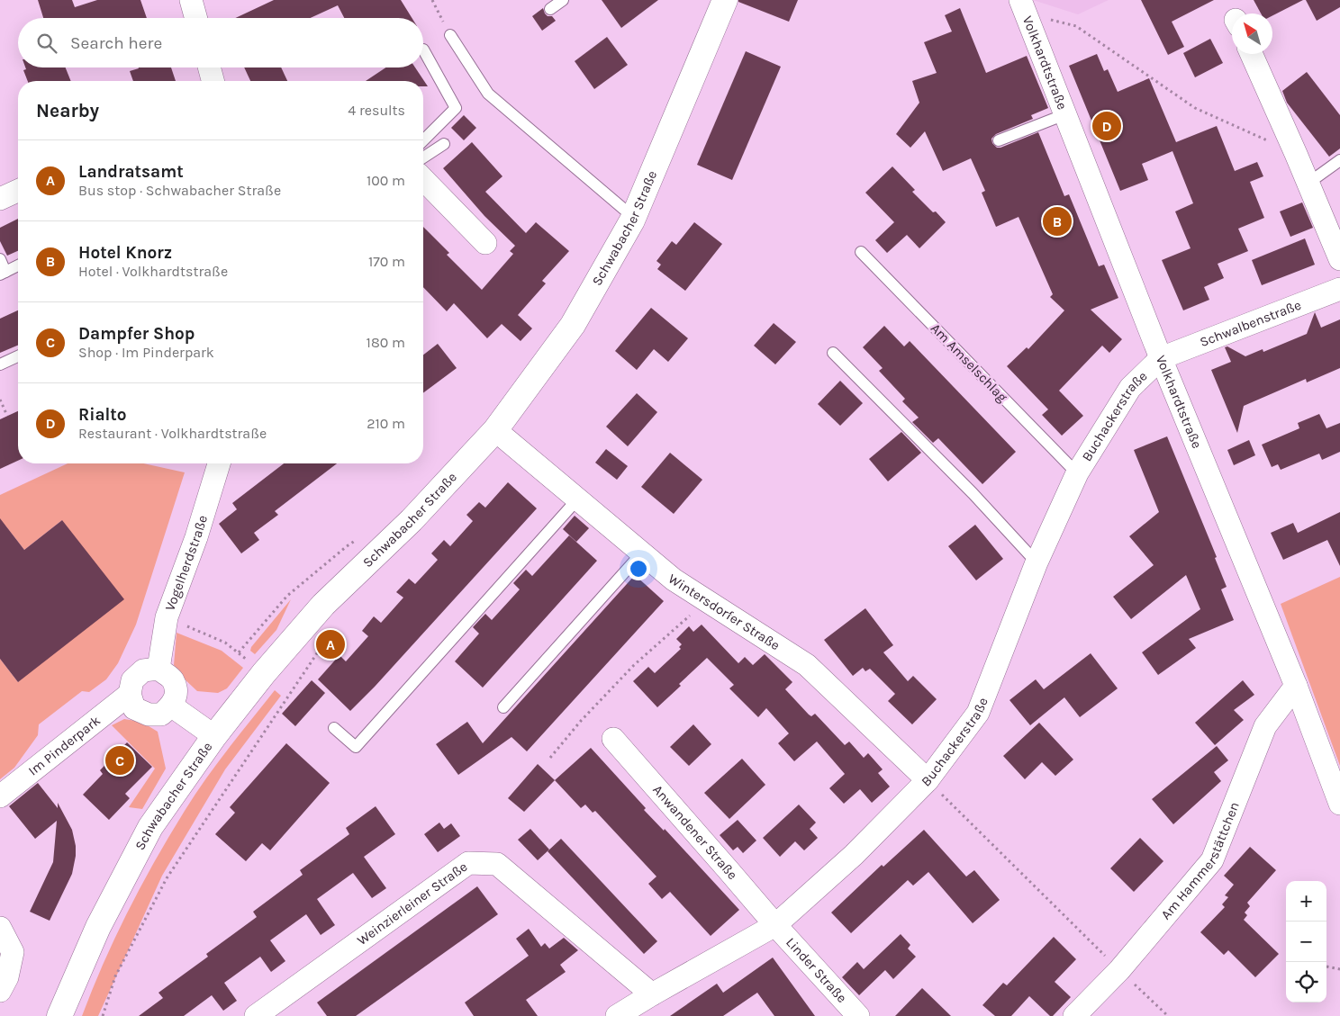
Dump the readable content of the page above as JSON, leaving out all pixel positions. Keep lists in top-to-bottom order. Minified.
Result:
{"streets":{"street":["Volkhardtstraße","Schwabacher Straße","Schwalbenstraße","Buchackerstraße","Vogelherdstraße","Wintersdorfer Straße","Im Pinderpark","Anwandener Straße","Am Hammerstättchen","Weinzierleiner Straße","Linder Straße"],"lane":["Am Amselschlag"]},"crossings":[["Volkhardtstraße","Schwalbenstraße"],["Volkhardtstraße","Buchackerstraße"],["Volkhardtstraße","Am Hammerstättchen"],["Schwabacher Straße","Wintersdorfer Straße"],["Schwalbenstraße","Buchackerstraße"],["Am Amselschlag","Buchackerstraße"],["Buchackerstraße","Wintersdorfer Straße"],["Buchackerstraße","Anwandener Straße"],["Buchackerstraße","Weinzierleiner Straße"],["Buchackerstraße","Linder Straße"],["Vogelherdstraße","Im Pinderpark"],["Anwandener Straße","Linder Straße"]],"north":"top left","page":{"search":"Search here","heading":["Nearby","4 results"],"pins":["D","B","A","C"],"list":[{"mark":"A","name":"Landratsamt","note":"Bus stop · Schwabacher Straße","value":"100 m"},{"mark":"B","name":"Hotel Knorz","note":"Hotel · Volkhardtstraße","value":"170 m"},{"mark":"C","name":"Dampfer Shop","note":"Shop · Im Pinderpark","value":"180 m"},{"mark":"D","name":"Rialto","note":"Restaurant · Volkhardtstraße","value":"210 m"}],"map_buttons":["+","−"]}}
